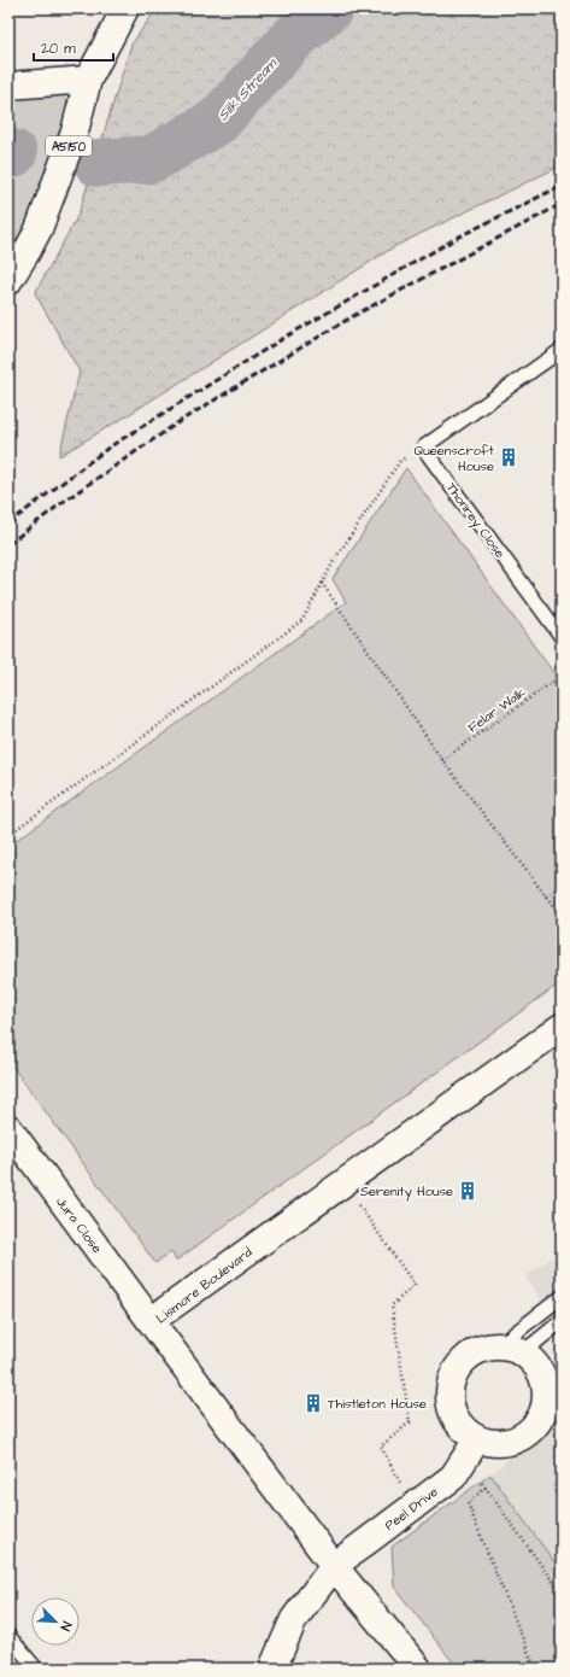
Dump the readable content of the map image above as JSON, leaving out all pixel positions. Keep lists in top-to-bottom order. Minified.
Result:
{"streets":{"street":["A5150","Jura Close","Lismore Boulevard","Peel Drive"],"lane":["Thonrey Close"],"path":["Felar Walk"]},"crossings":[["Jura Close","Lismore Boulevard"],["Lismore Boulevard","Peel Drive"]],"water":["Silk Stream"],"places":{"building":["Queenscroft House","Serenity House","Thistleton House"]},"scale_bar":"20 m","north":"bottom right"}
